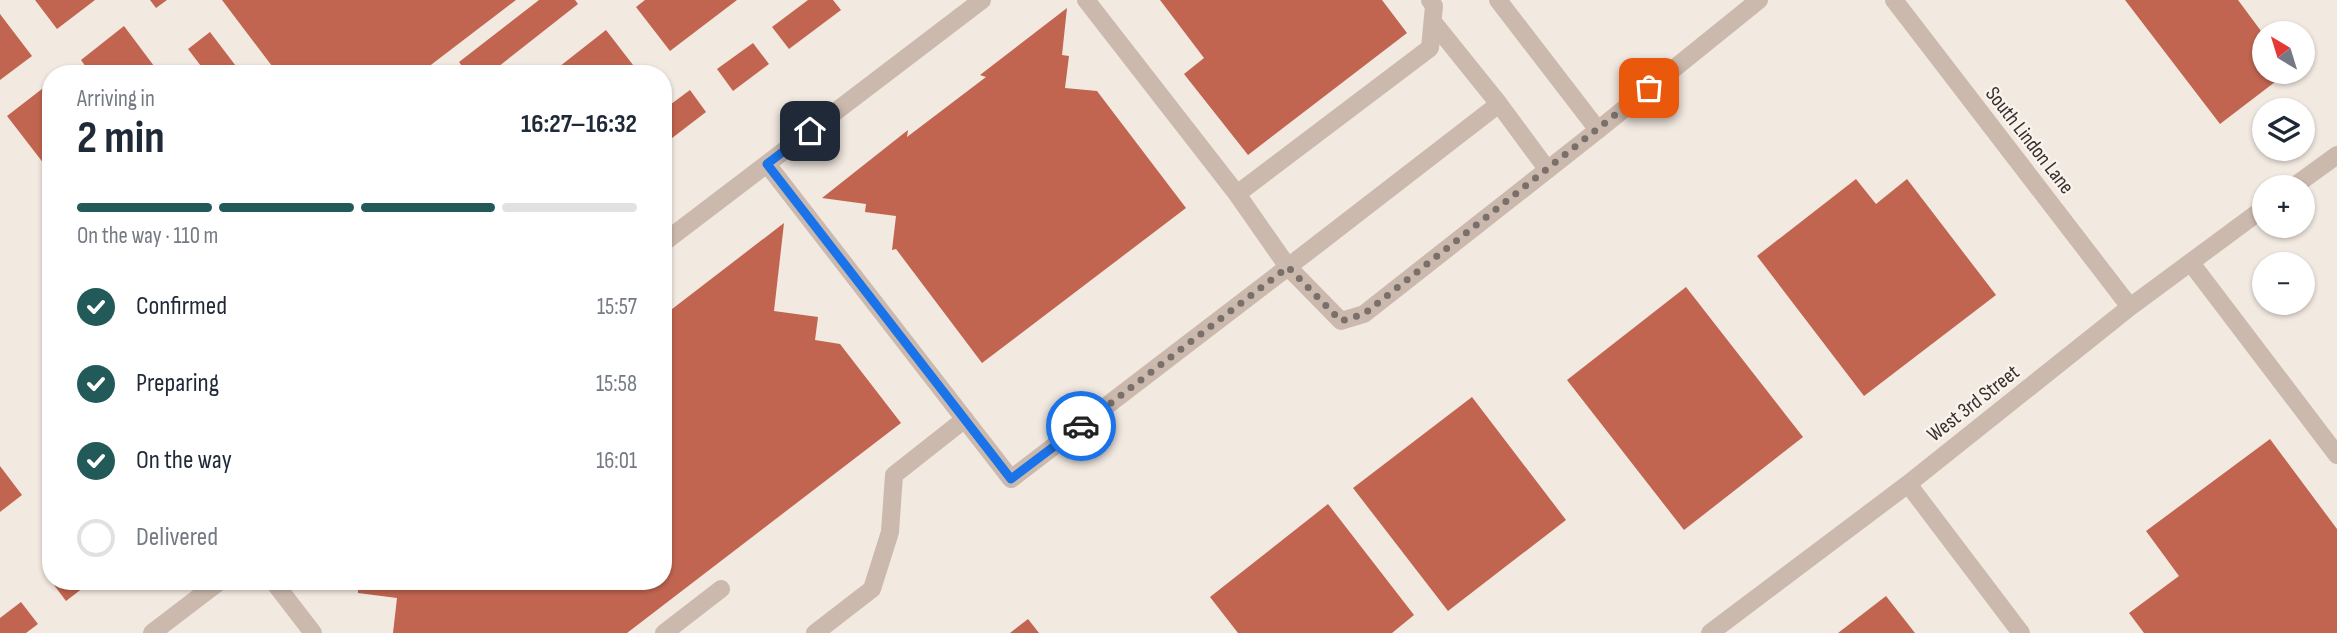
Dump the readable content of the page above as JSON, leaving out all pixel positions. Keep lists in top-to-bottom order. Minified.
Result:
{"streets":{"street":["South Lindon Lane","West 3rd Street"]},"crossings":[["South Lindon Lane","West 3rd Street"]],"north":"top left","page":{"map_buttons":["+","−"],"heading":["2 min","Arriving in","16:27–16:32"],"bar":"On the way · 110 m","list":[["Confirmed","15:57"],["Preparing","15:58"],["On the way","16:01"],"Delivered"]}}
